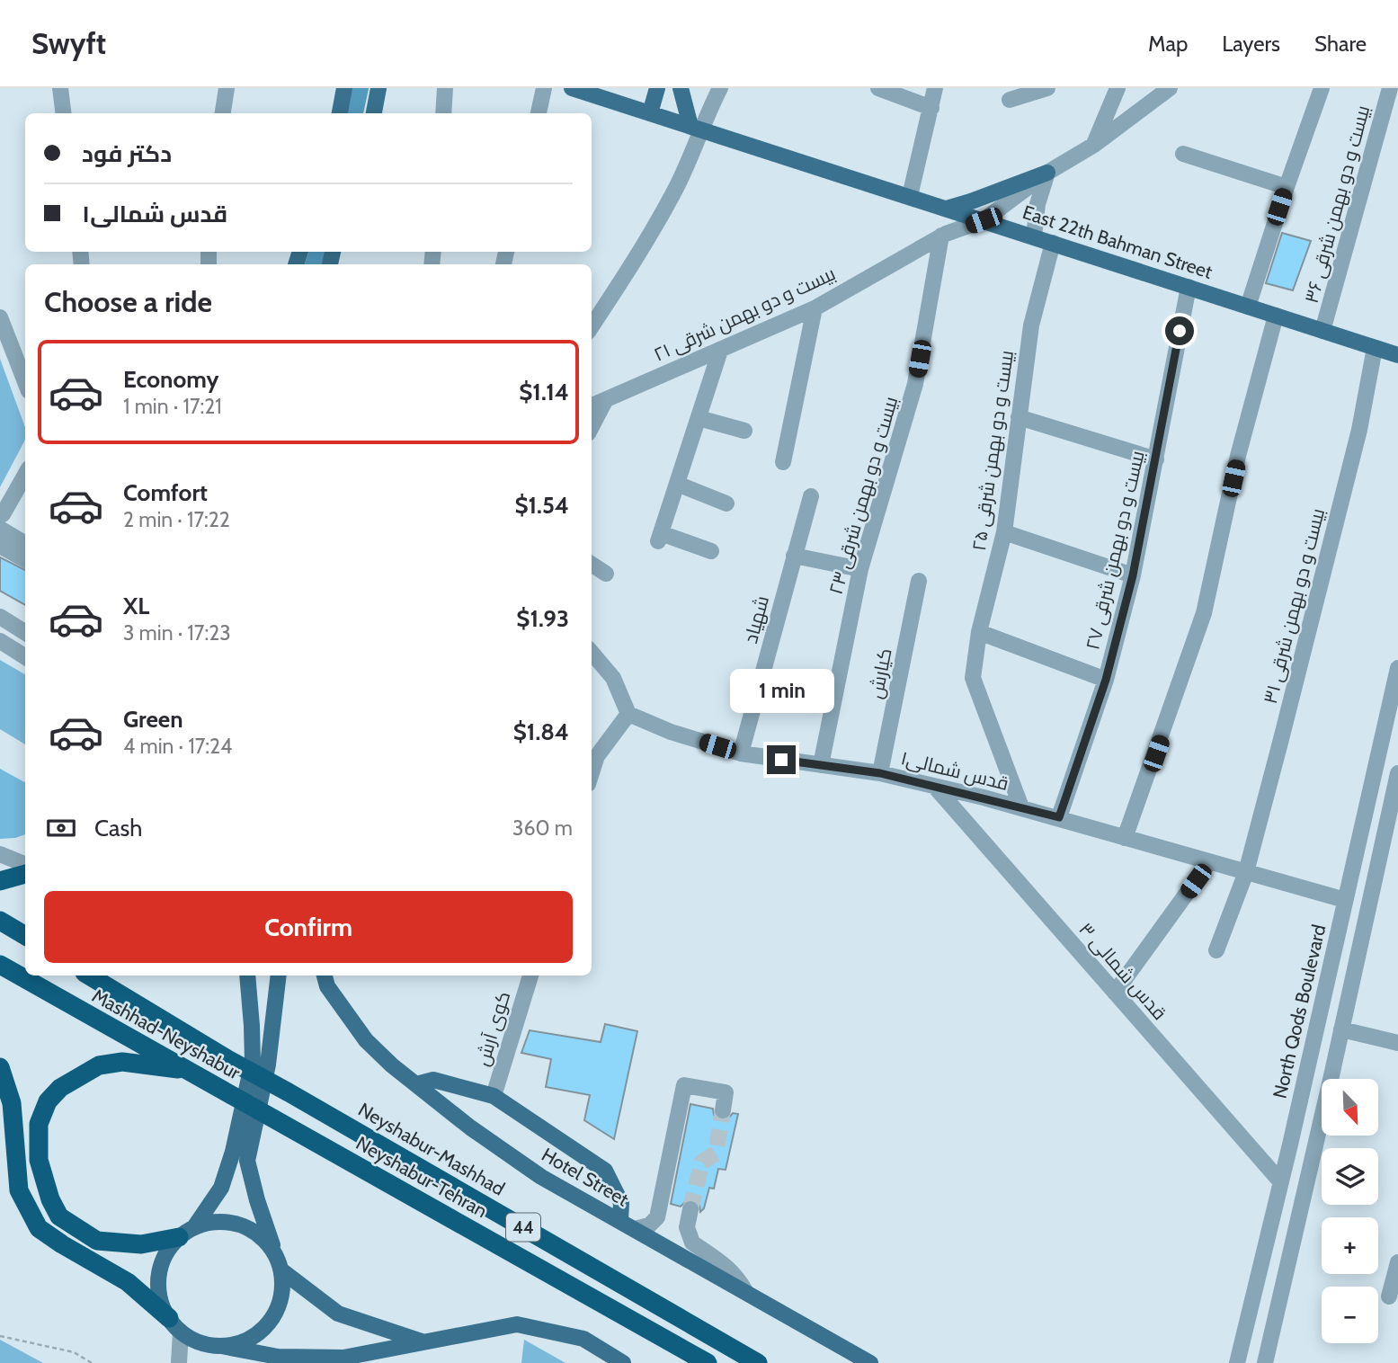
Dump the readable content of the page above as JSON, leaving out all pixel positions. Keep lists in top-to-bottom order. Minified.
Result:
{"streets":{"highway":["Mashhad-Neyshabur","Neyshabur-Mashhad","Neyshabur-Tehran","44"],"main road":["East 22th Bahman Street","Hotel Street"],"street":["بیست و دو بهمن شرقی ۳۶","بیست و دو بهمن شرقی ۲۱","بیست و دو بهمن شرقی ۲۵","بیست و دو بهمن شرقی ۲۳","بیست و دو بهمن شرقی ۲۷","بیست و دو بهمن شرقی ۳۱","شهیاد","کیارش","قدس شمالی۱","قدس شمالی ۳","North Qods Boulevard","کوی آرش"]},"crossings":[["بیست و دو بهمن شرقی ۳۶","East 22th Bahman Street"],["East 22th Bahman Street","بیست و دو بهمن شرقی ۲۱"],["East 22th Bahman Street","بیست و دو بهمن شرقی ۲۵"],["East 22th Bahman Street","بیست و دو بهمن شرقی ۲۷"],["East 22th Bahman Street","بیست و دو بهمن شرقی ۳۱"],["بیست و دو بهمن شرقی ۲۱","بیست و دو بهمن شرقی ۲۳"],["بیست و دو بهمن شرقی ۲۵","قدس شمالی۱"],["بیست و دو بهمن شرقی ۲۳","قدس شمالی۱"],["بیست و دو بهمن شرقی ۲۷","قدس شمالی۱"],["بیست و دو بهمن شرقی ۳۱","قدس شمالی۱"],["شهیاد","قدس شمالی۱"],["کیارش","قدس شمالی۱"],["قدس شمالی۱","قدس شمالی ۳"],["قدس شمالی۱","North Qods Boulevard"],["قدس شمالی ۳","North Qods Boulevard"],["Mashhad-Neyshabur","Neyshabur-Tehran"]],"north":"bottom right","page":{"header":"Swyft","nav":["Map","Layers","Share"],"banner":["دکتر فود","قدس شمالی۱"],"heading":"Choose a ride","list":[{"name":"Economy","note":"1 min · 17:21","value":"$1.14"},{"name":"Comfort","note":"2 min · 17:22","value":"$1.54"},{"name":"XL","note":"3 min · 17:23","value":"$1.93"},{"name":"Green","note":"4 min · 17:24","value":"$1.84"}],"bubble":"1 min","pay":["Cash","360 m"],"buttons":"Confirm","map_buttons":["+","−"]}}
